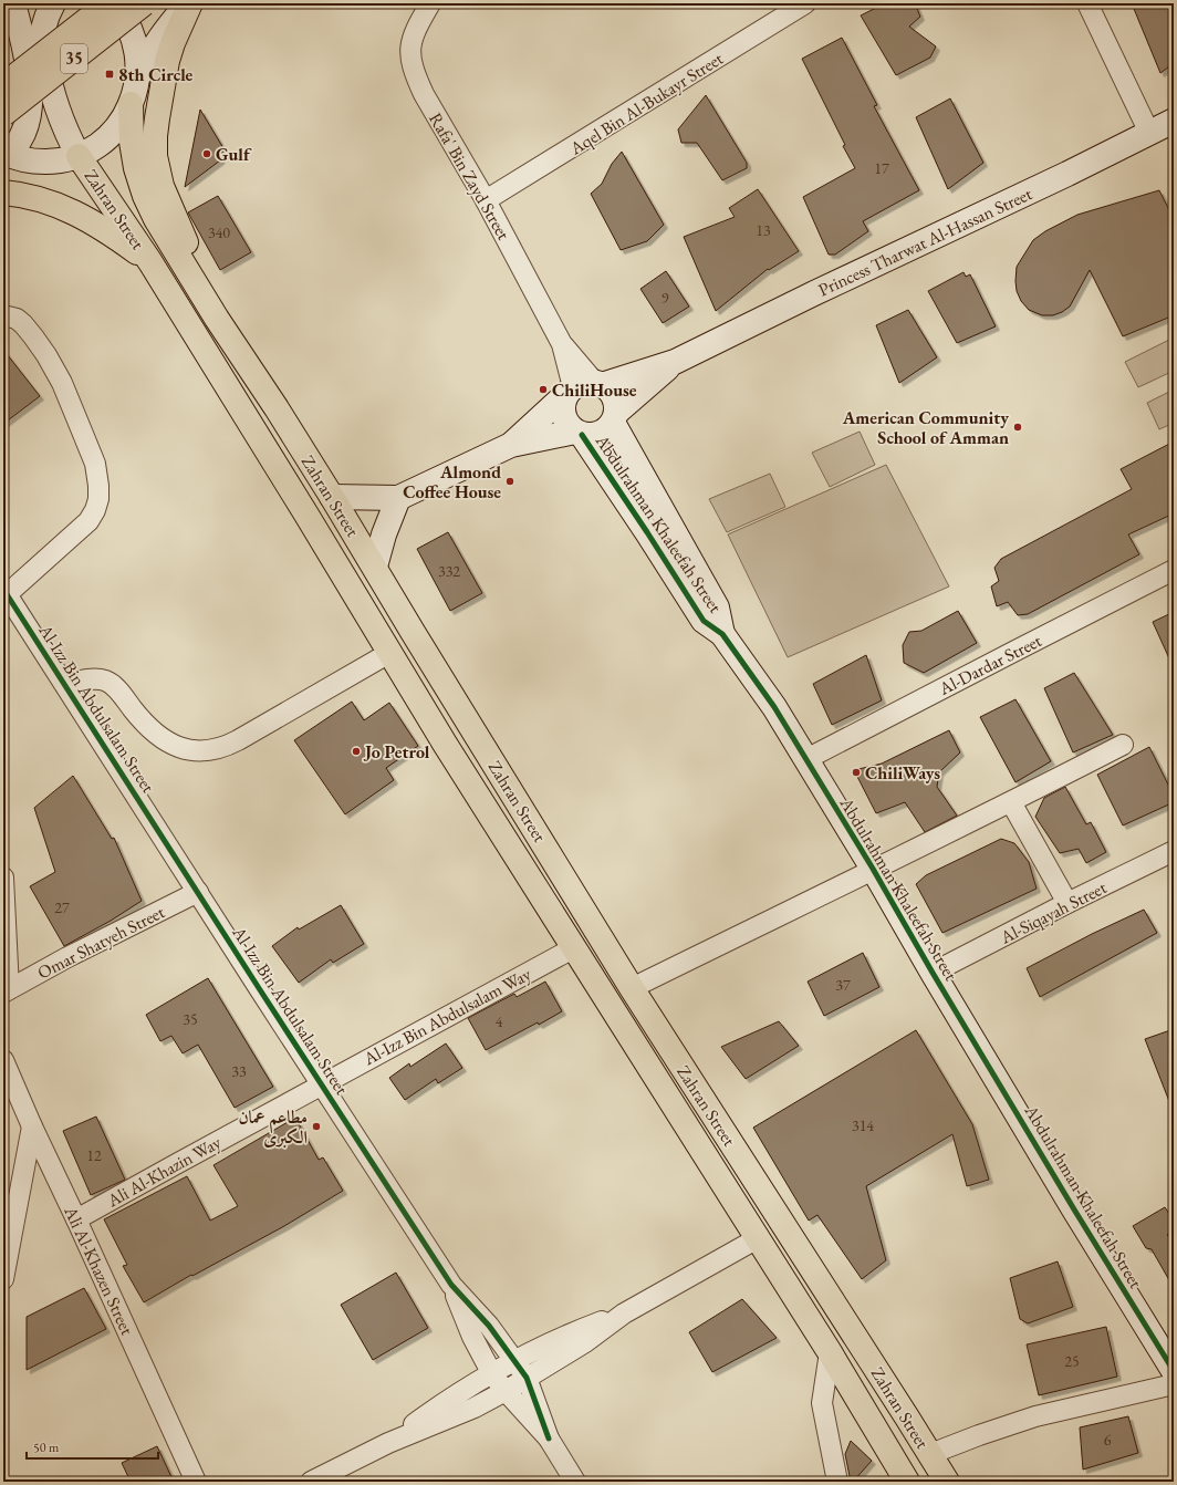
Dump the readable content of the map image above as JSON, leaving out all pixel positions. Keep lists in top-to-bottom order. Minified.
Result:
{"streets":{"main road":["35","Zahran Street"],"street":["Aqel Bin Al-Bukayr Street","Rafa' Bin Zayd Street","Princess Tharwat Al-Hassan Street","Abdulrahman Khaleefah Street","Al-Dardar Street","Al-Izz Bin Abdulsalam Street","Al-Siqayah Street","Omar Shatyeh Street","Al-Izz Bin Abdulsalam Way","Ali Al-Khazin Way","Ali Al-Khazen Street"]},"crossings":[["Aqel Bin Al-Bukayr Street","Rafa' Bin Zayd Street"],["Rafa' Bin Zayd Street","Princess Tharwat Al-Hassan Street"],["Rafa' Bin Zayd Street","Abdulrahman Khaleefah Street"],["Zahran Street","Princess Tharwat Al-Hassan Street"],["Zahran Street","Al-Izz Bin Abdulsalam Way"],["Princess Tharwat Al-Hassan Street","Abdulrahman Khaleefah Street"],["Abdulrahman Khaleefah Street","Al-Dardar Street"],["Abdulrahman Khaleefah Street","Al-Siqayah Street"],["Al-Izz Bin Abdulsalam Street","Omar Shatyeh Street"],["Al-Izz Bin Abdulsalam Street","Al-Izz Bin Abdulsalam Way"],["Al-Izz Bin Abdulsalam Street","Ali Al-Khazin Way"],["Al-Izz Bin Abdulsalam Way","Ali Al-Khazin Way"],["Ali Al-Khazin Way","Ali Al-Khazen Street"]],"places":{"transit":["8th Circle"],"other":["Gulf","ChiliHouse","American Community School of Amman","Almond Coffee House","Jo Petrol","ChiliWays","مطاعم عمان الكبرى"]},"house_numbers":["17","13","340","9","332","27","37","35","4","33","314","12","25","6"],"scale_bar":"50 m"}
